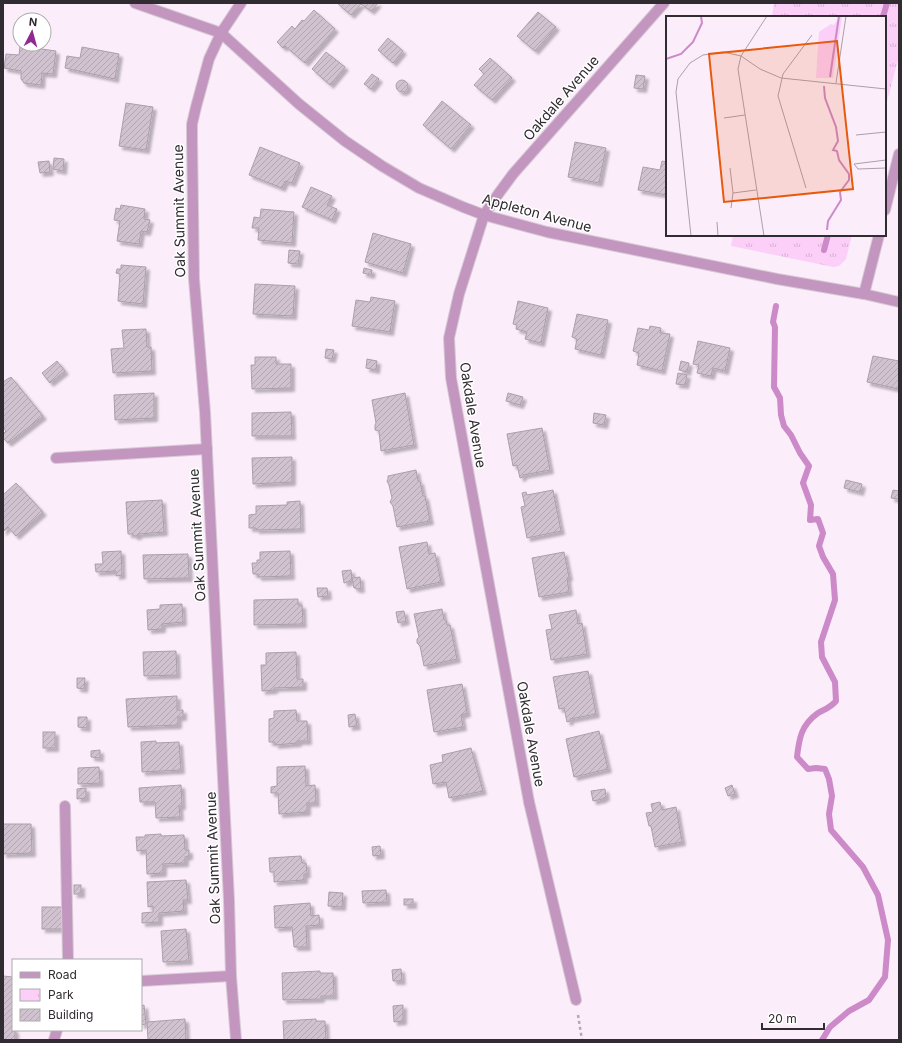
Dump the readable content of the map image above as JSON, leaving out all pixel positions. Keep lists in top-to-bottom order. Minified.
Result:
{"streets":{"street":["Oakdale Avenue","Oak Summit Avenue","Appleton Avenue"]},"crossings":[["Oakdale Avenue","Appleton Avenue"],["Oak Summit Avenue","Appleton Avenue"]],"legend":["Road","Park","Building"],"scale_bar":"20 m","north":"top"}
